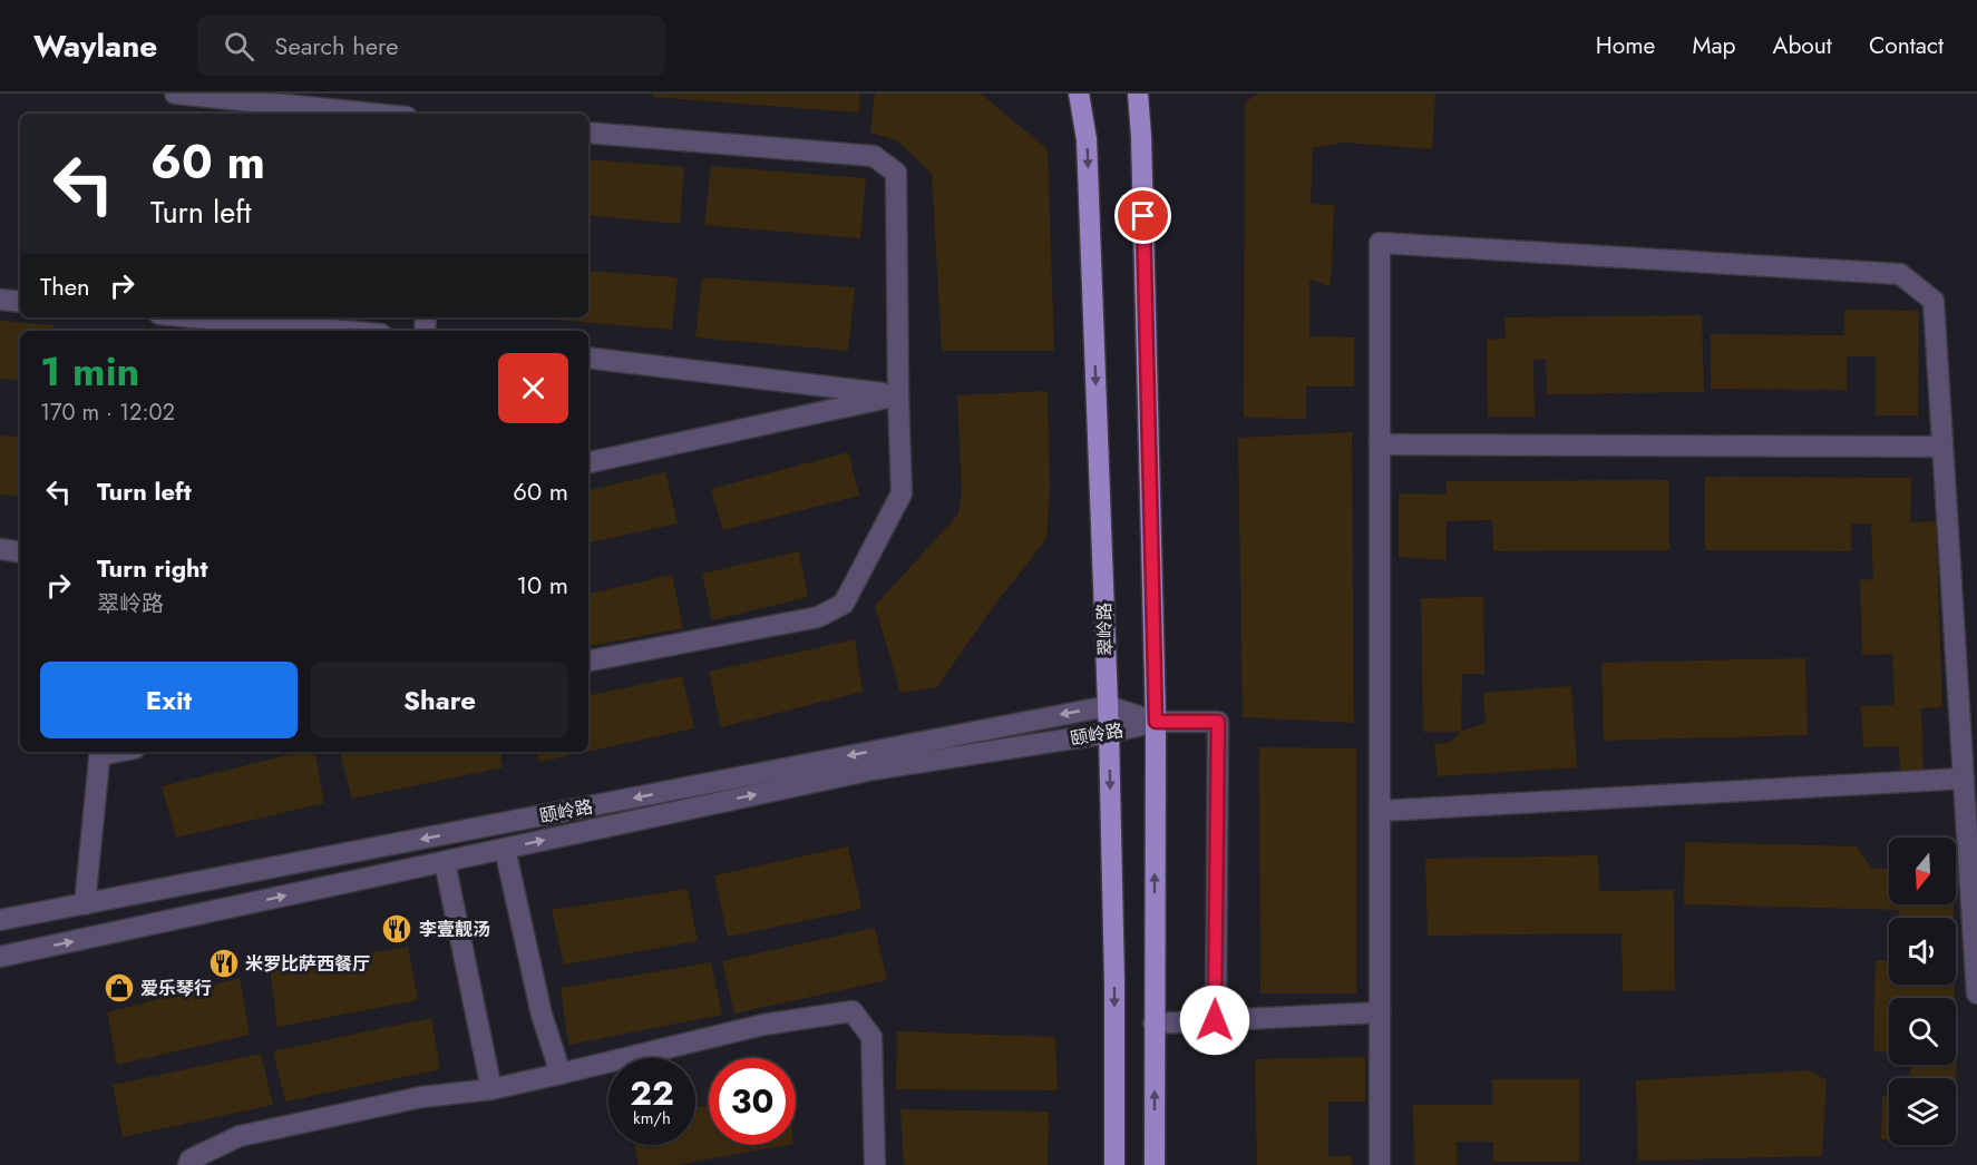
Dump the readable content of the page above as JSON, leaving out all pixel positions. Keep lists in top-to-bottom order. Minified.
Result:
{"streets":{"main road":["翠岭路"],"street":["颐岭路"]},"crossings":[["翠岭路","颐岭路"]],"places":{"restaurant":["李壹靓汤","米罗比萨西餐厅"],"shop":["爱乐琴行"]},"north":"bottom","page":{"header":"Waylane","search":"Search here","nav":["Home","Map","About","Contact"],"turn":["60 m","Turn left"],"then":"Then","heading":["1 min","170 m · 12:02"],"list":[{"name":"Turn left","value":"60 m"},{"name":"Turn right","note":"翠岭路","value":"10 m"}],"buttons":["Exit","Share"],"speed":"22 km/h","limit":"30"}}
